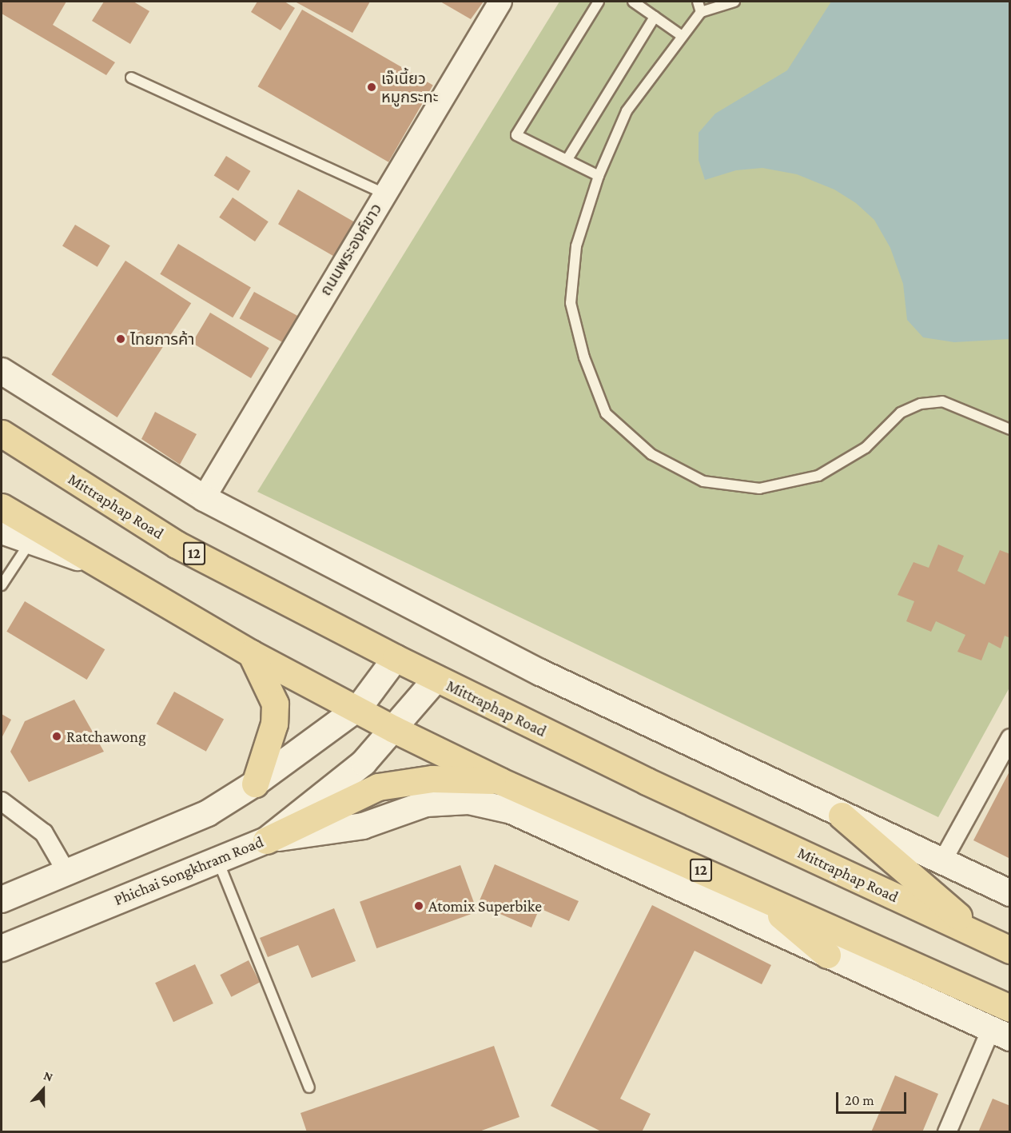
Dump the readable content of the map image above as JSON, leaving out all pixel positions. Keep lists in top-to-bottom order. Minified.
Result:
{"streets":{"main road":["Mittraphap Road","12","Phichai Songkhram Road"],"street":["ถนนพระองค์ขาว"]},"crossings":[["Mittraphap Road","Phichai Songkhram Road"],["12","Phichai Songkhram Road"]],"places":["เจ๊เนี้ยว หมูกระทะ","ไทยการค้า","Ratchawong","Atomix Superbike"],"scale_bar":"20 m","north":"top"}
